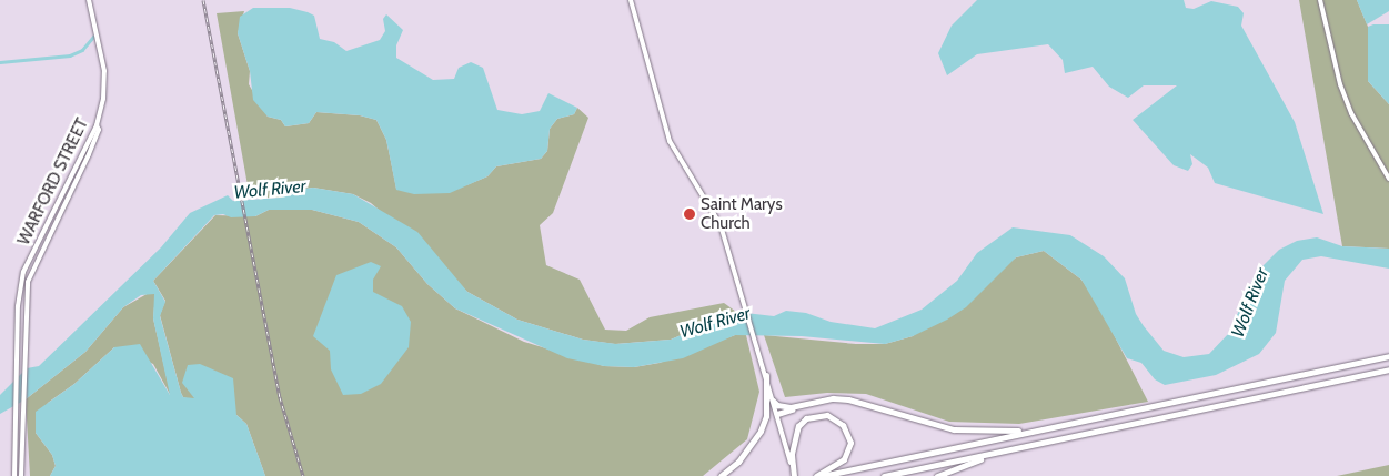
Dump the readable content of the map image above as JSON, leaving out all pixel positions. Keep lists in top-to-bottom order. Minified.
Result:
{"streets":{"main road":["WARFORD STREET"]},"water":["Wolf River"],"places":["Saint Marys Church"]}
